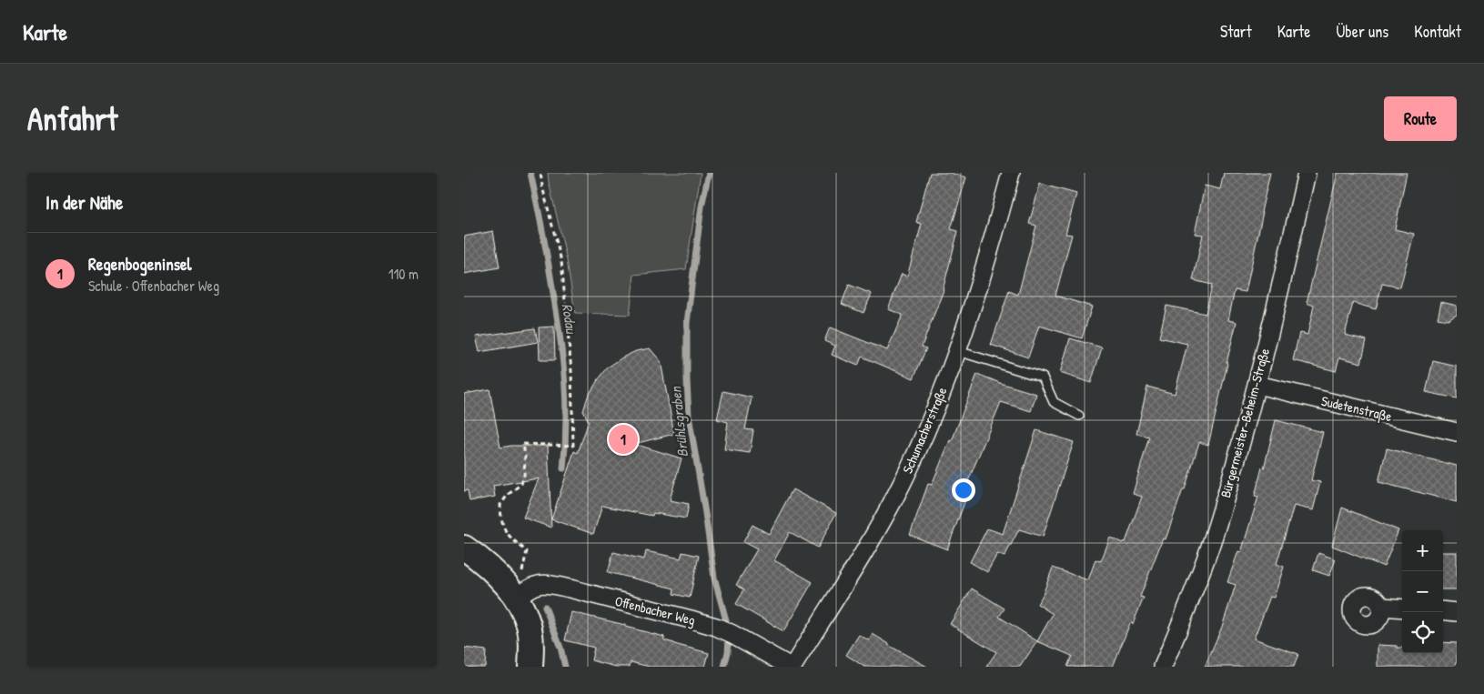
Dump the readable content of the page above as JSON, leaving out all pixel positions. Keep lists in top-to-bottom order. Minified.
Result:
{"streets":{"street":["Sudetenstraße","Bürgermeister-Beheim-Straße","Schumacherstraße","Offenbacher Weg"]},"crossings":[["Sudetenstraße","Bürgermeister-Beheim-Straße"],["Schumacherstraße","Offenbacher Weg"]],"water":["Rodau","Brühlsgraben"],"page":{"header":"Karte","nav":["Start","Karte","Über uns","Kontakt"],"buttons":"Route","title":"Anfahrt","heading":"In der Nähe","list":[{"mark":"1","name":"Regenbogeninsel","note":"Schule · Offenbacher Weg","value":"110 m"}],"pins":"1","map_buttons":["+","−"]}}
